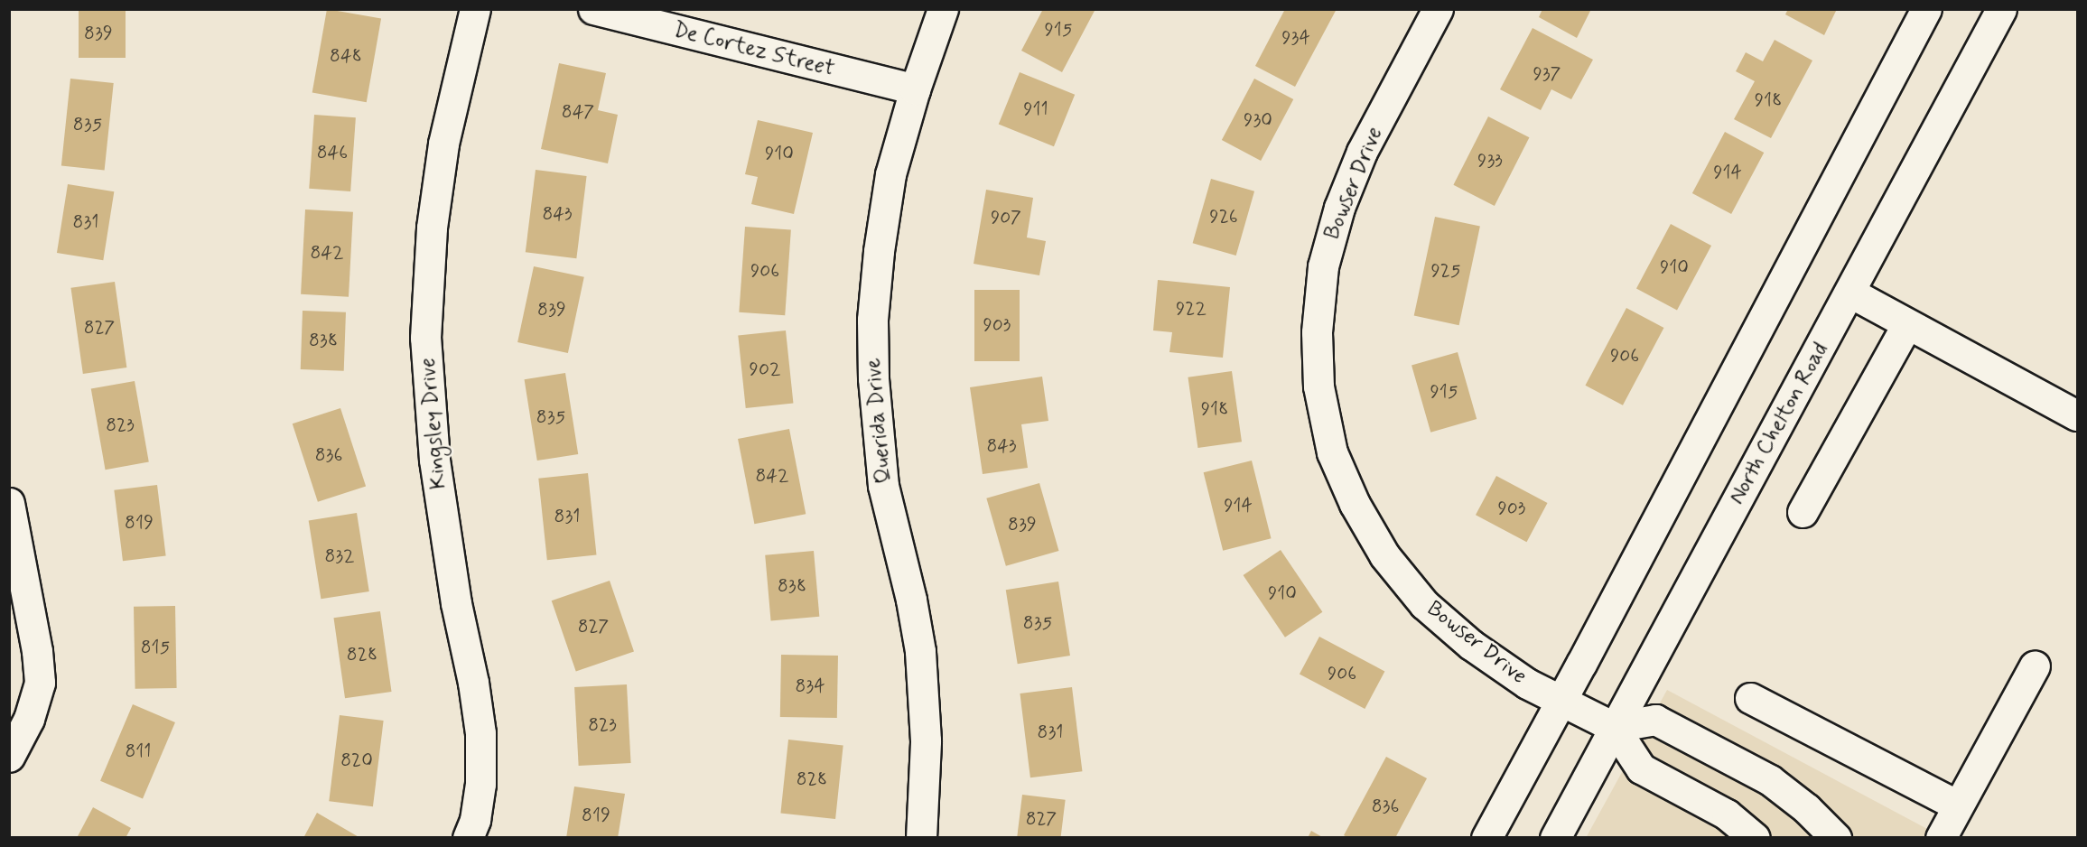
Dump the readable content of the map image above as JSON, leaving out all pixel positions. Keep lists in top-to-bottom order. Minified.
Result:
{"streets":{"street":["De Cortez Street","Bowser Drive","Querida Drive","Kingsley Drive","North Chelton Road"]},"crossings":[["De Cortez Street","Querida Drive"],["Bowser Drive","North Chelton Road"]],"house_numbers":["915","839","934","848","937","918","911","847","930","835","846","910","933","914","843","926","907","831","842","910","906","925","922","839","903","827","838","906","902","915","918","835","823","843","836","842","914","903","831","819","839","832","838","910","835","827","815","828","906","834","823","831","811","820","828","836","819","827"]}
